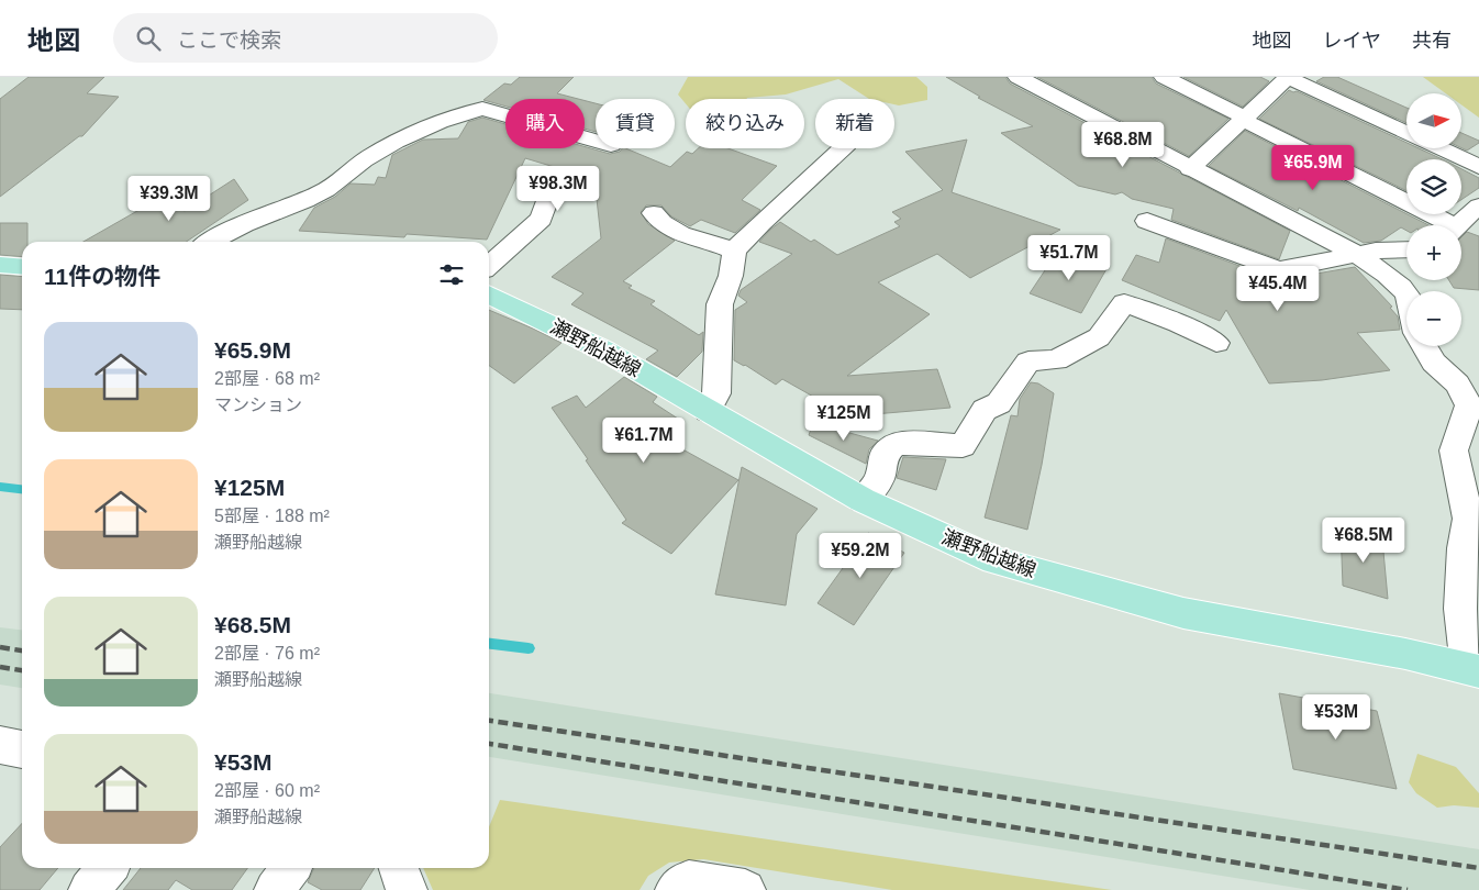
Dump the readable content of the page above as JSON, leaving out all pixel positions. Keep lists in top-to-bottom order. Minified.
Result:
{"streets":{"main road":["瀬野船越線"]},"north":"right","page":{"header":"地図","search":"ここで検索","nav":["地図","レイヤ","共有"],"map_buttons":["+","−"],"chip":["購入","賃貸","絞り込み","新着"],"price":["¥68.8M","¥65.9M","¥98.3M","¥39.3M","¥51.7M","¥45.4M","¥125M","¥61.7M","¥68.5M","¥59.2M","¥53M"],"heading":"11件の物件","list":[{"name":"¥65.9M","note":"2部屋 · 68 m² · マンション"},{"name":"¥125M","note":"5部屋 · 188 m² · 瀬野船越線"},{"name":"¥68.5M","note":"2部屋 · 76 m² · 瀬野船越線"},{"name":"¥53M","note":"2部屋 · 60 m² · 瀬野船越線"}]}}
